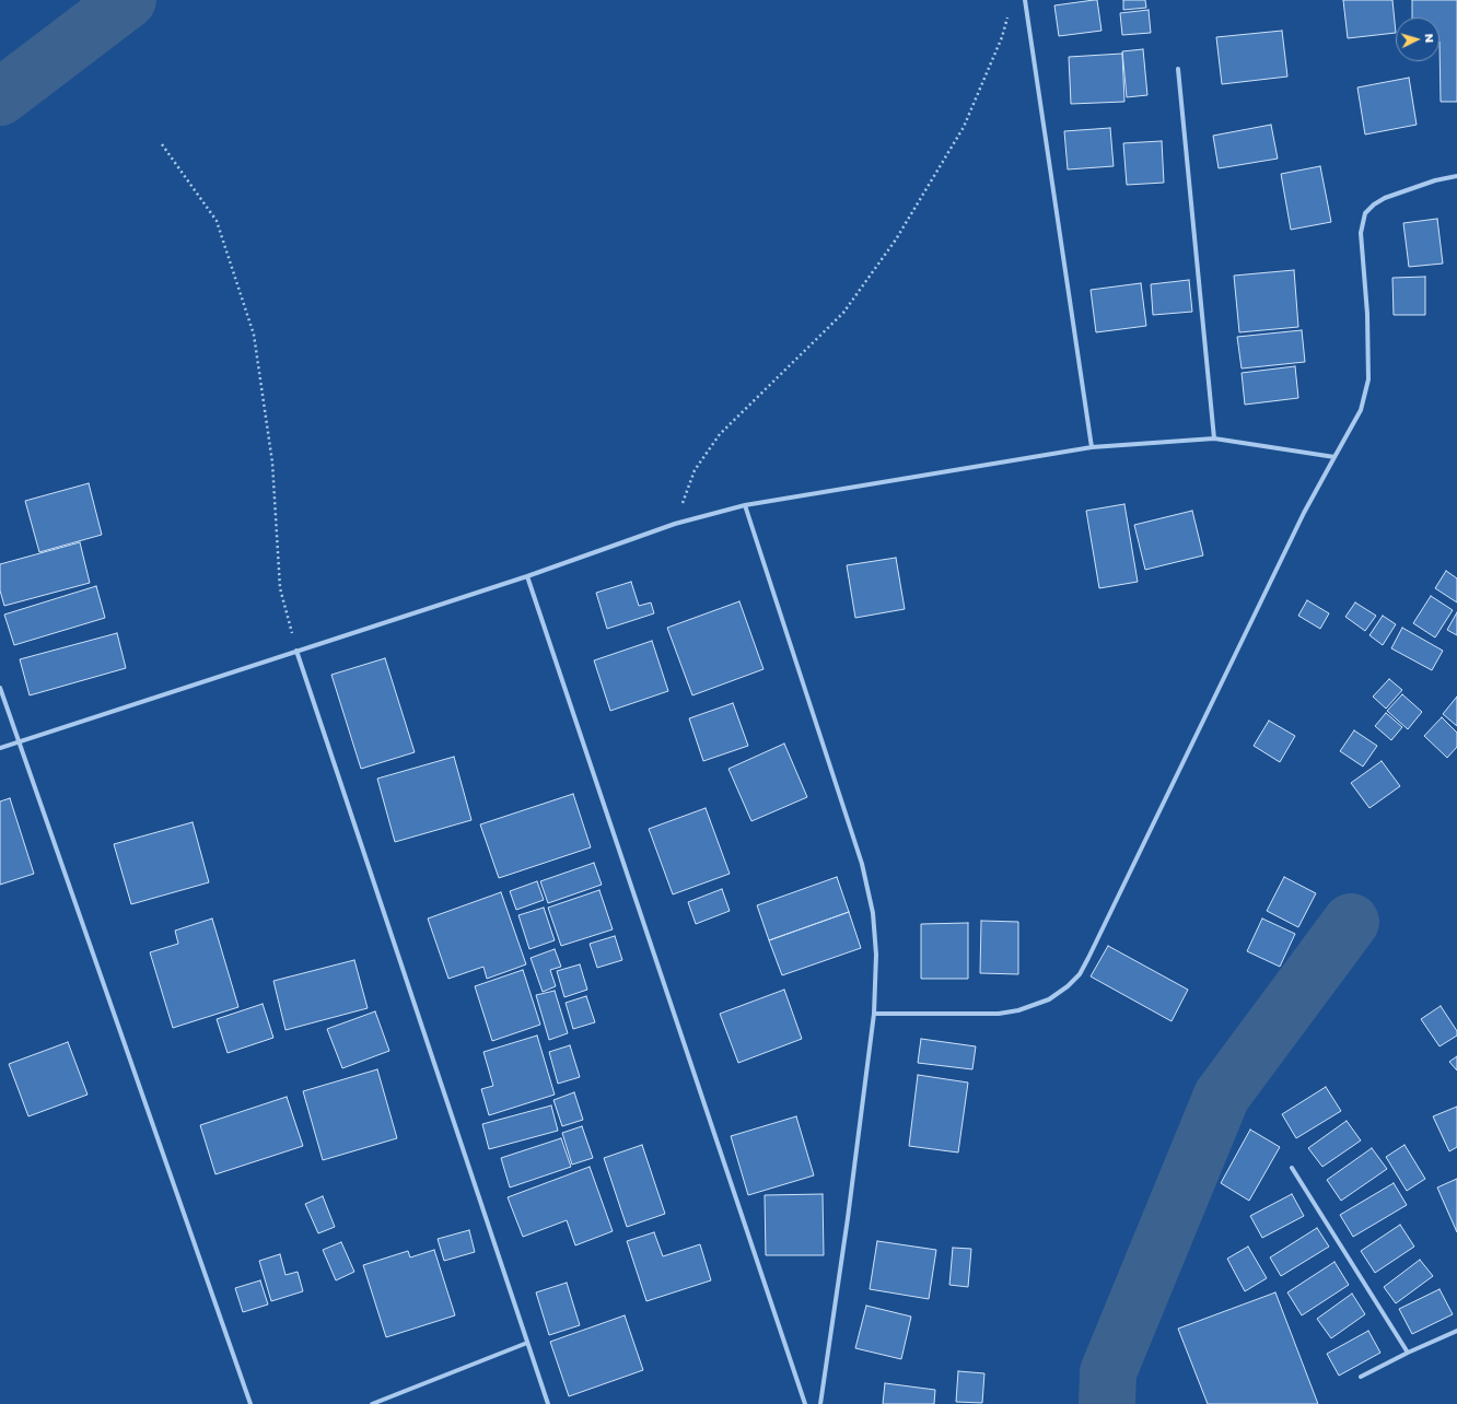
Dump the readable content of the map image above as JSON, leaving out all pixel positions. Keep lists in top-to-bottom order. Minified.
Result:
{"north":"right"}
